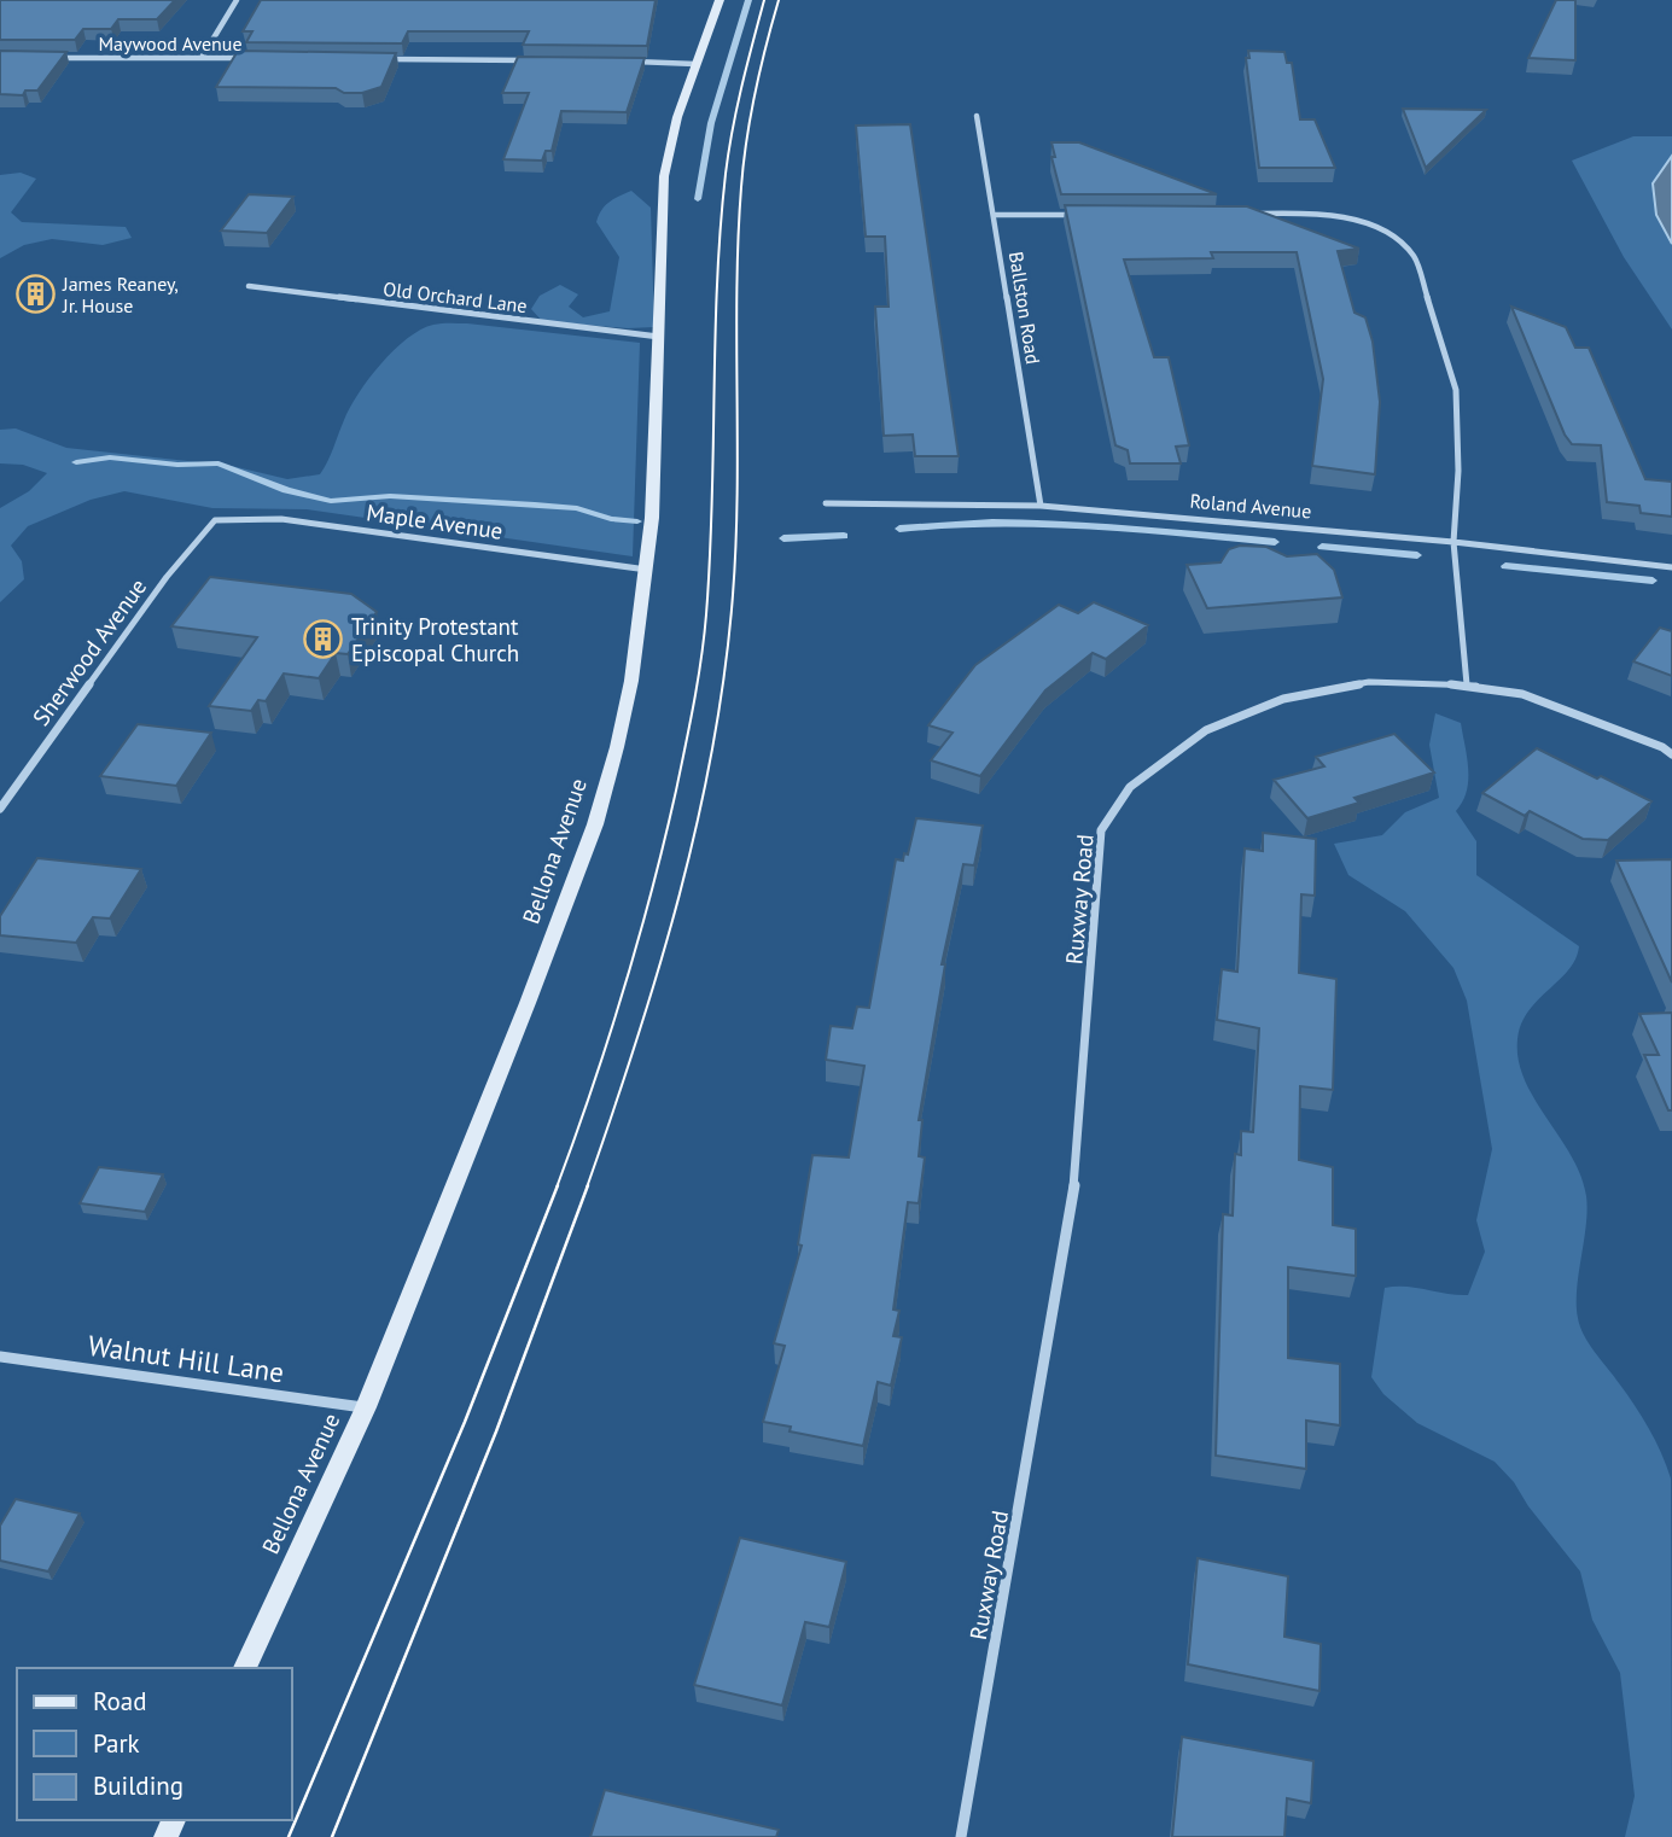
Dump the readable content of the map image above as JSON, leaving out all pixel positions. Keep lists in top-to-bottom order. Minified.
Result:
{"streets":{"street":["Maywood Avenue","Old Orchard Lane","Ballston Road","Roland Avenue","Maple Avenue","Sherwood Avenue","Bellona Avenue","Ruxway Road","Walnut Hill Lane"]},"crossings":[["Old Orchard Lane","Bellona Avenue"],["Ballston Road","Roland Avenue"],["Maple Avenue","Sherwood Avenue"],["Maple Avenue","Bellona Avenue"],["Bellona Avenue","Walnut Hill Lane"]],"places":{"building":["James Reaney, Jr. House","Trinity Protestant Episcopal Church"]},"legend":["Road","Park","Building"]}
